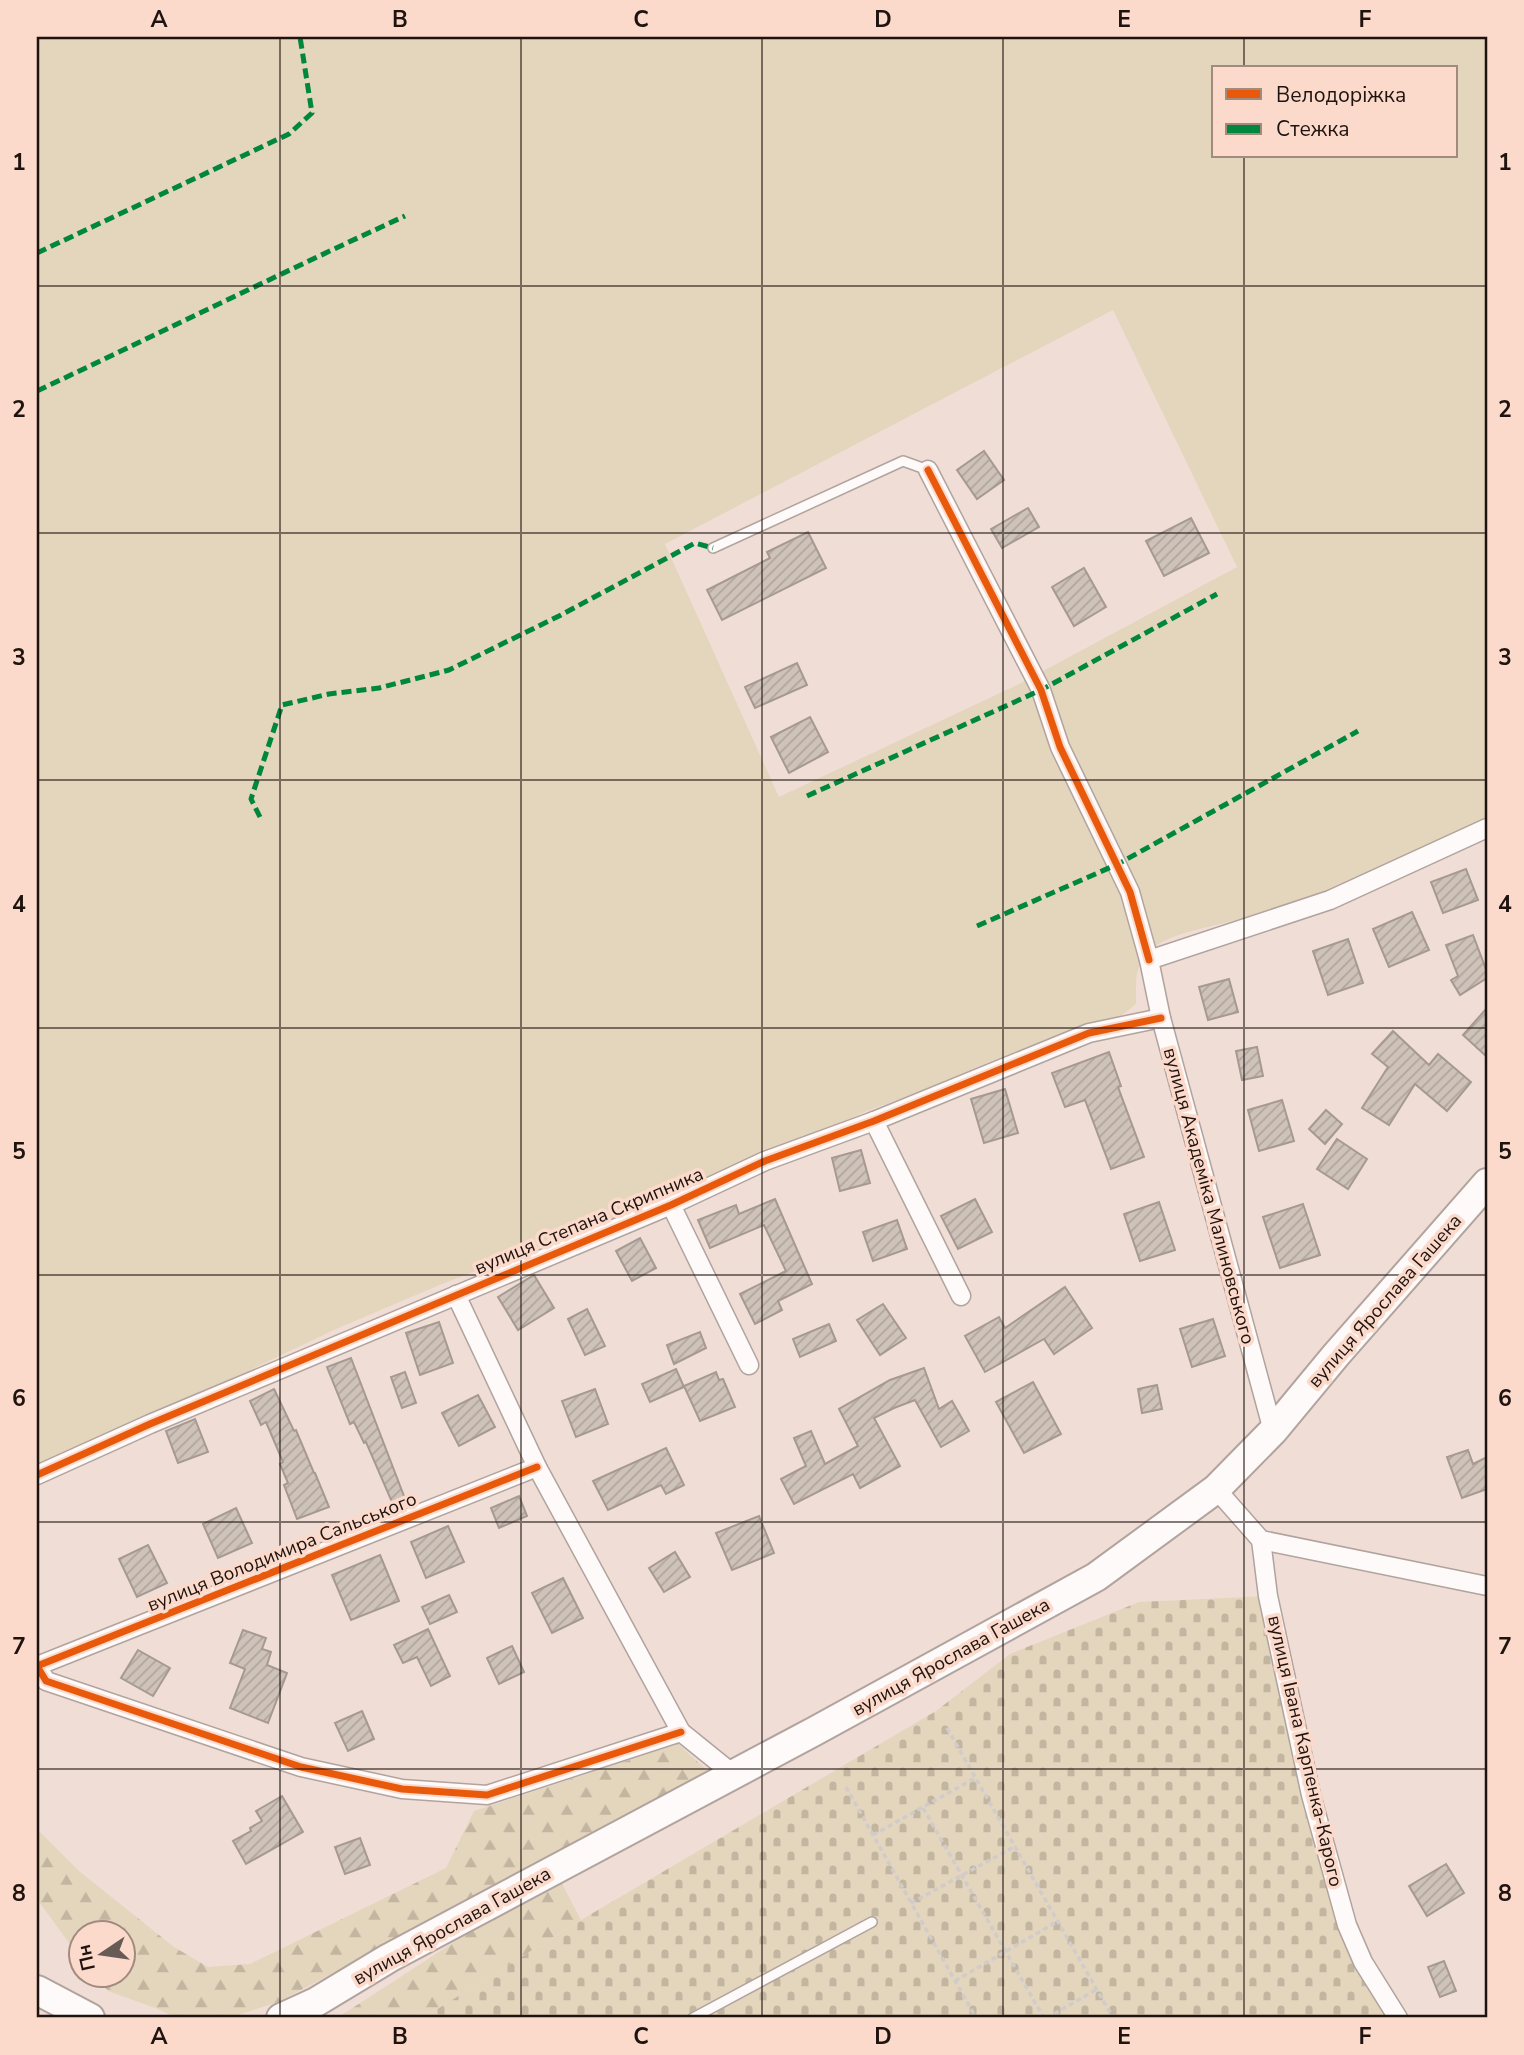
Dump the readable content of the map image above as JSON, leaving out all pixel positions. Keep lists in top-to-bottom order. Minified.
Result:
{"streets":{"main road":["вулиця Ярослава Гашека"],"street":["вулиця Академіка Малиновського","вулиця Степана Скрипника","вулиця Володимира Сальського","вулиця Івана Карпенка-Карого"]},"crossings":[["вулиця Академіка Малиновського","вулиця Степана Скрипника"],["вулиця Академіка Малиновського","вулиця Ярослава Гашека"],["вулиця Степана Скрипника","вулиця Володимира Сальського"]],"legend":["Велодоріжка","Стежка"],"north":"left","grid":{"columns":["A","B","C","D","E","F"],"rows":["1","2","3","4","5","6","7","8"]}}
